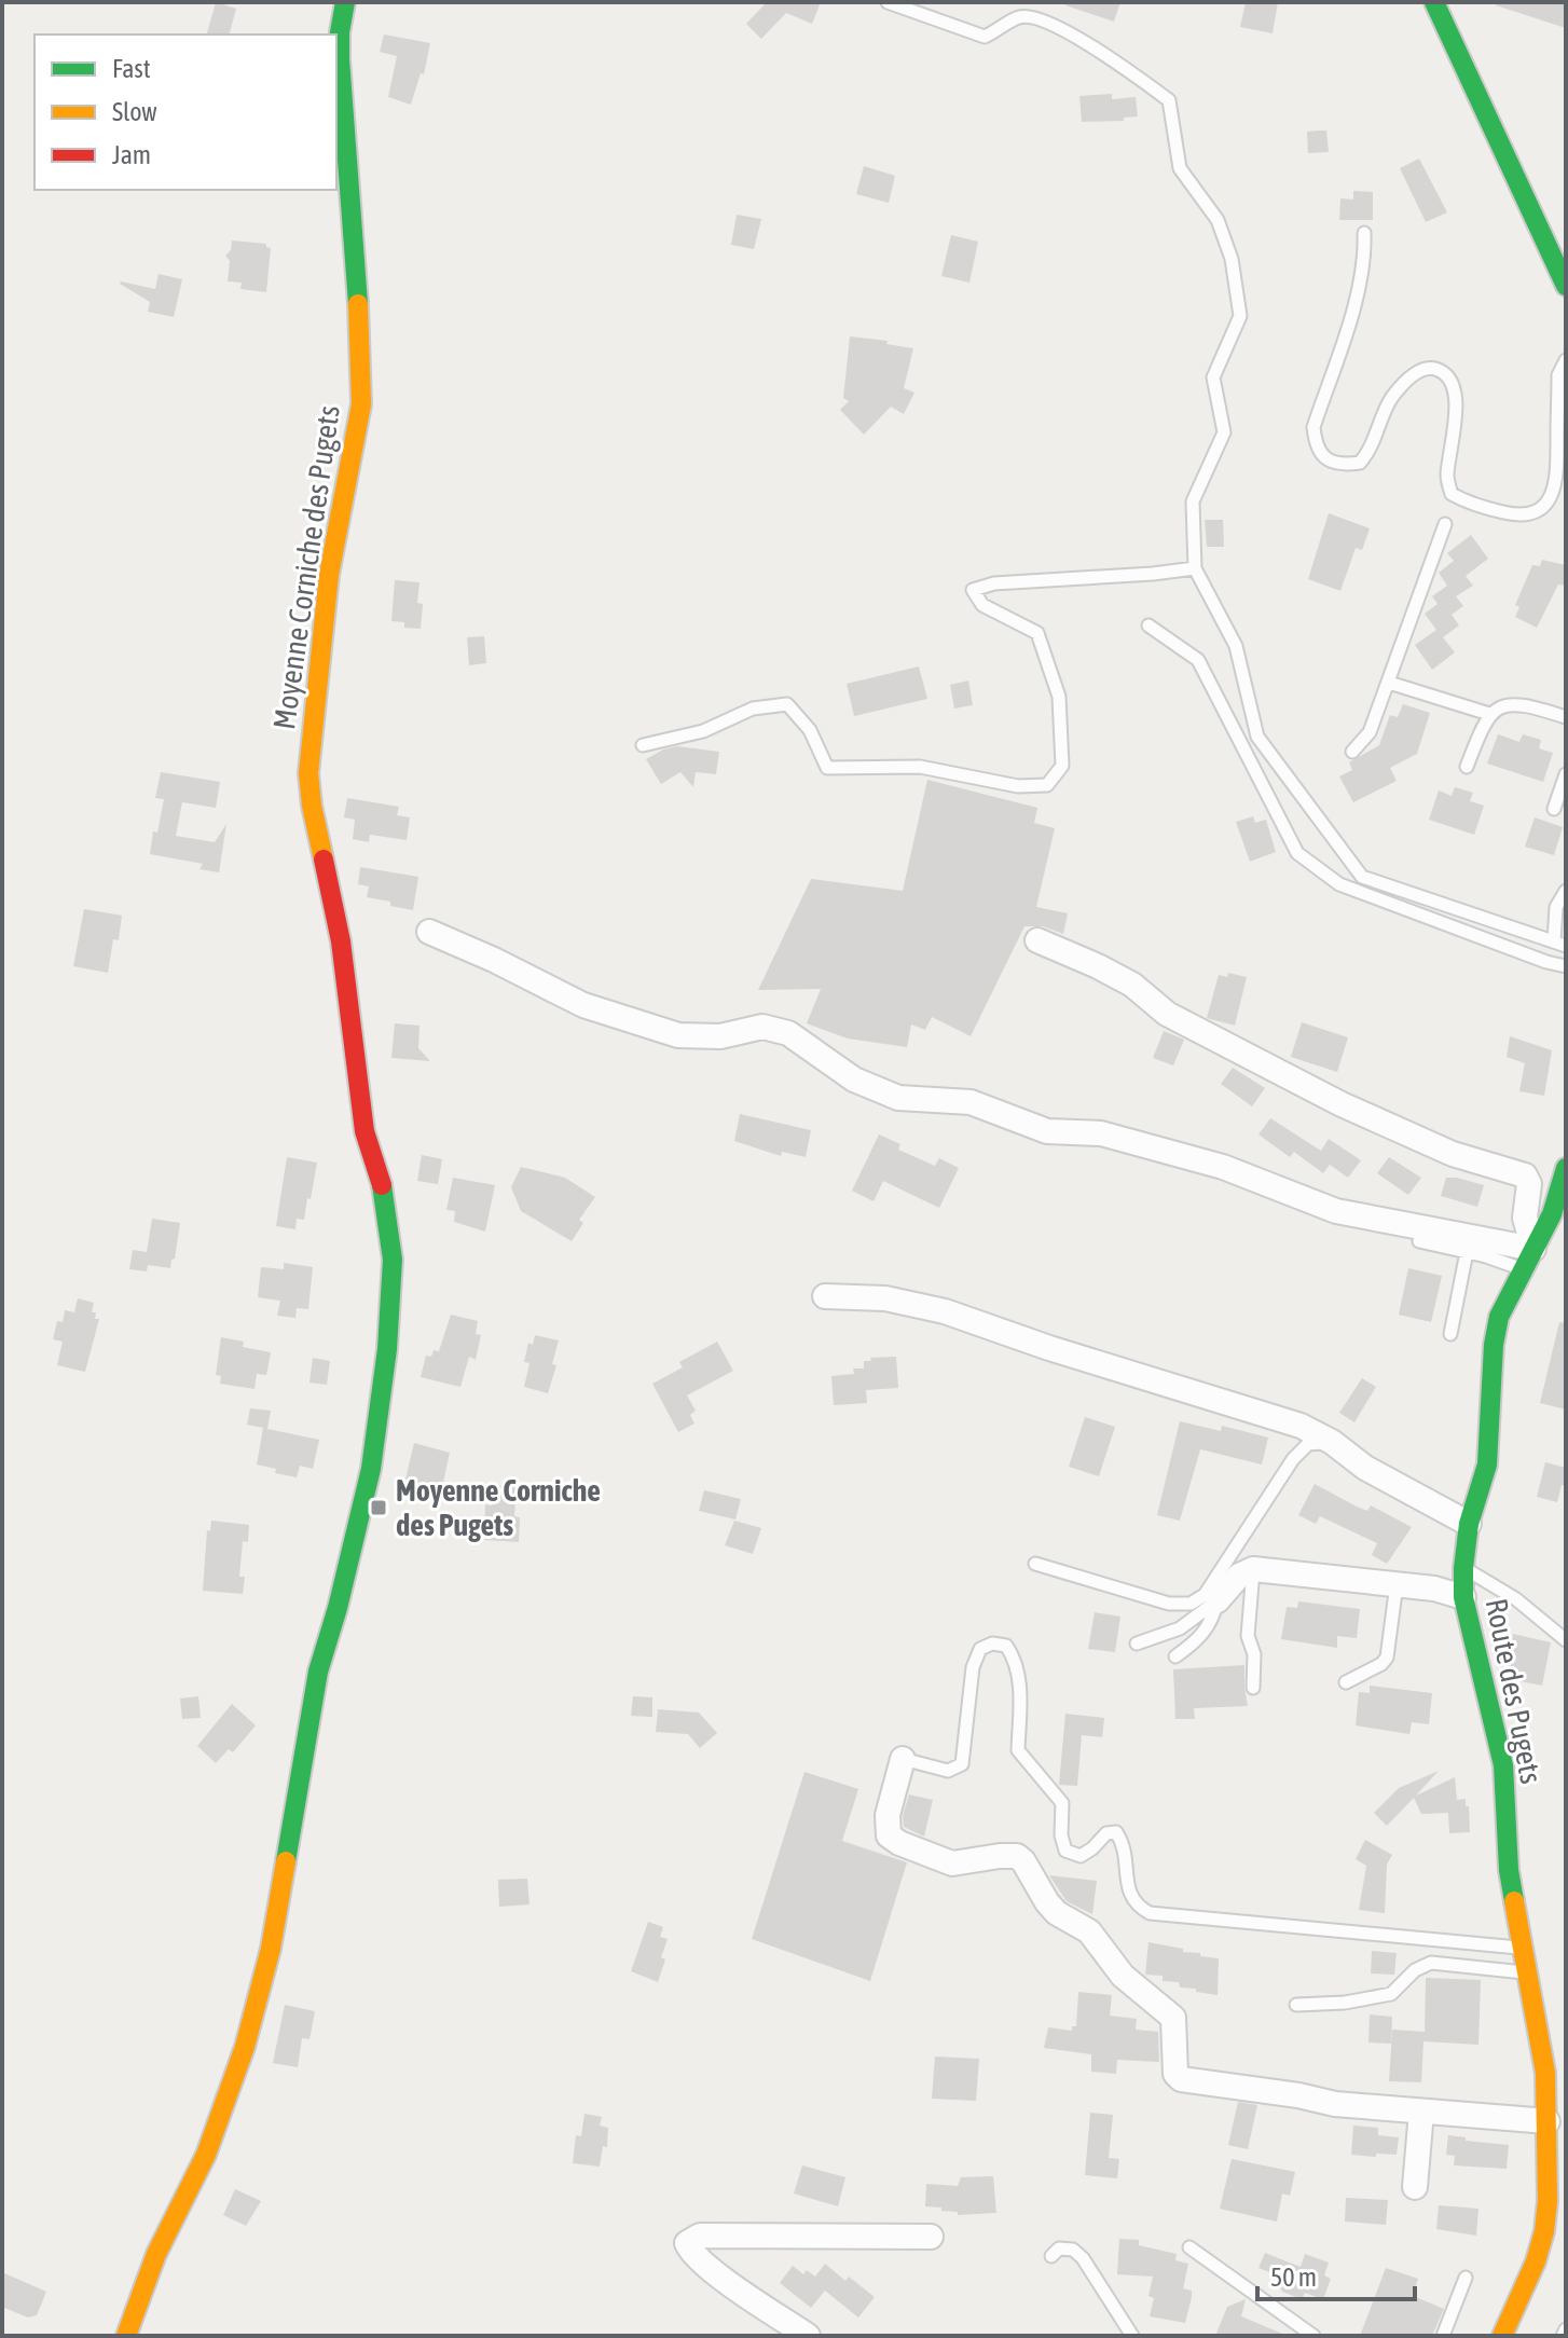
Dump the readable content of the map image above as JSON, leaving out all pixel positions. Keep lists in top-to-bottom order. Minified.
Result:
{"streets":{"street":["Moyenne Corniche des Pugets","Route des Pugets"]},"places":{"transit":["Moyenne Corniche des Pugets"]},"legend":["Fast","Slow","Jam"],"scale_bar":"50 m"}
